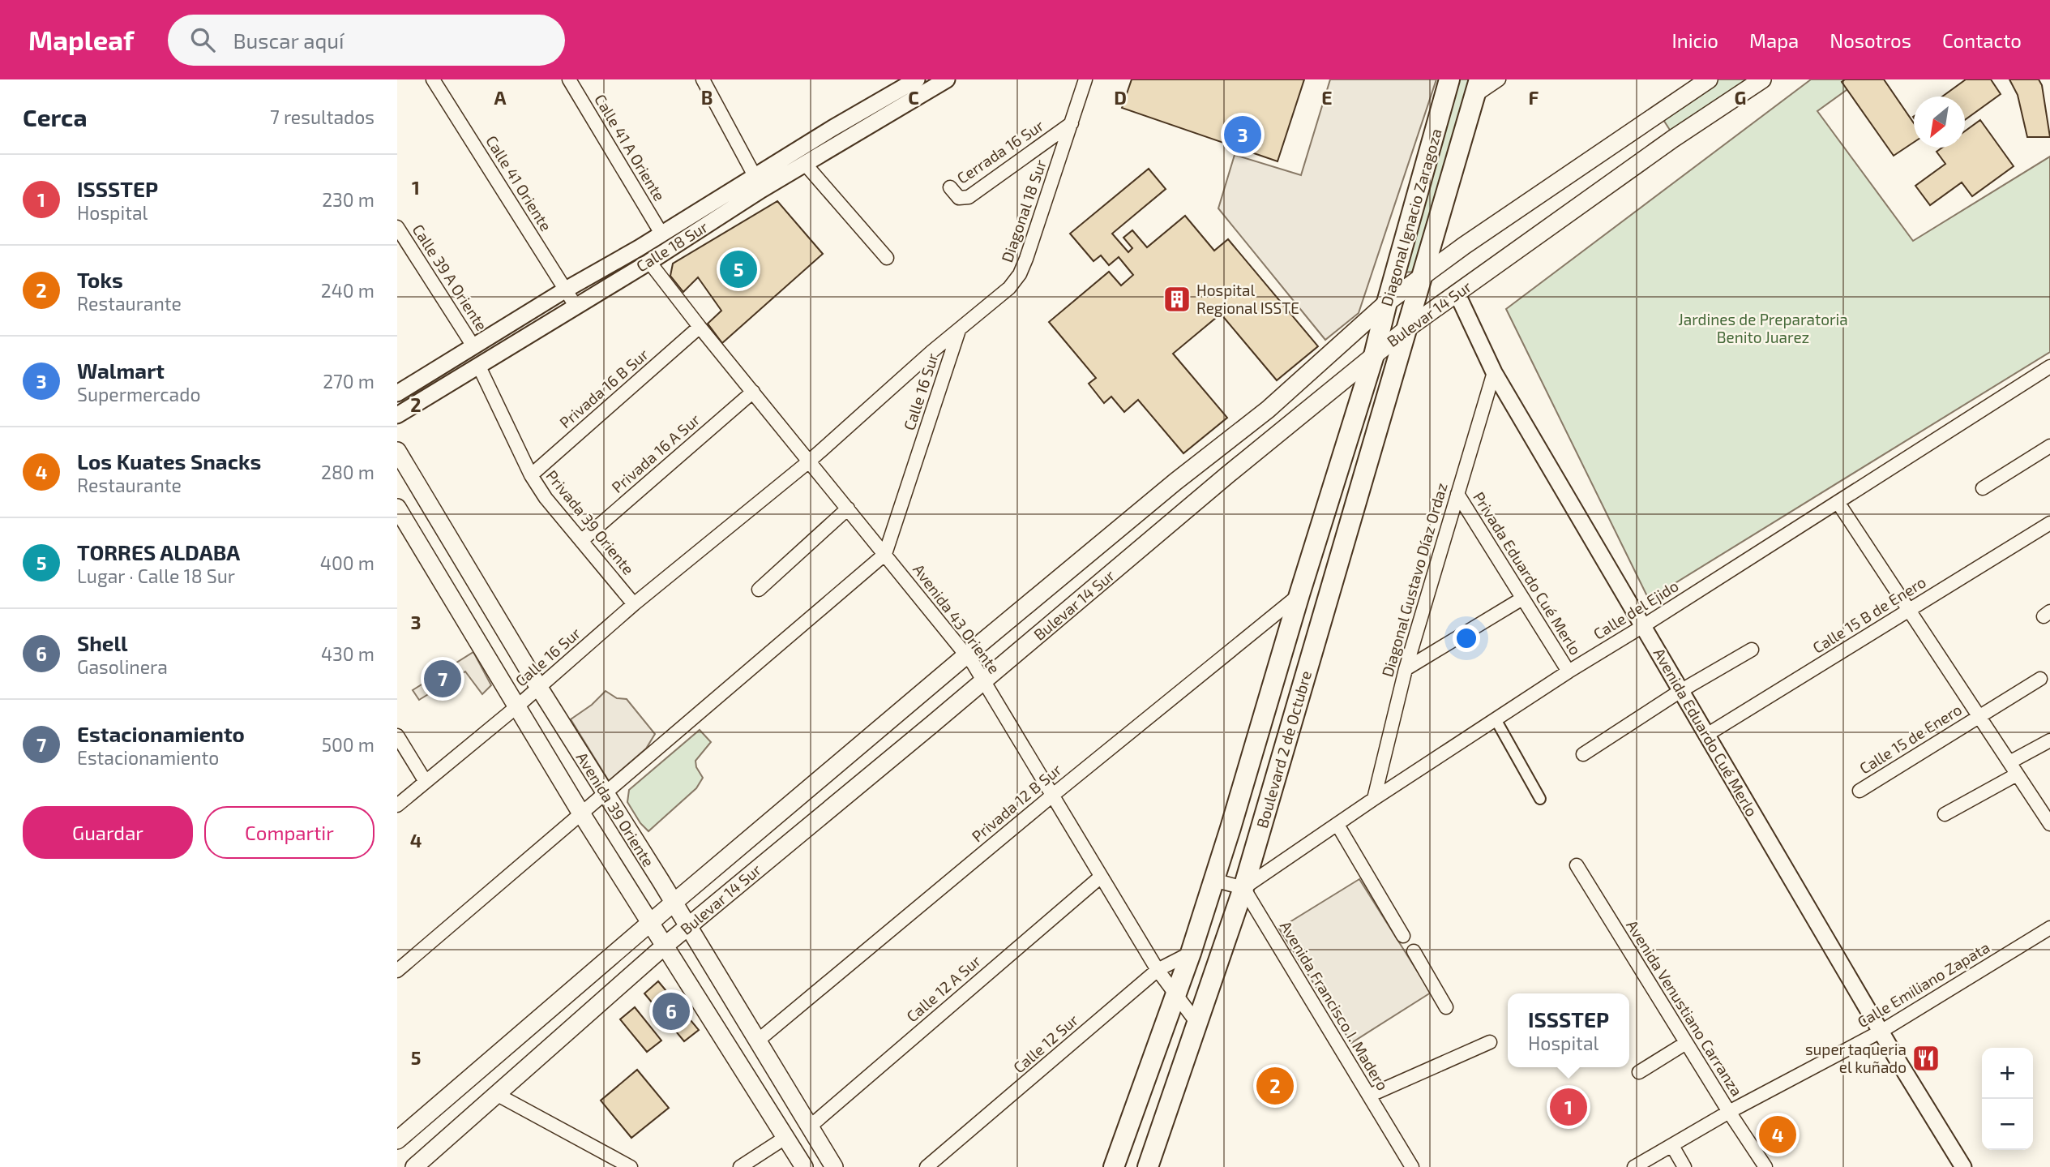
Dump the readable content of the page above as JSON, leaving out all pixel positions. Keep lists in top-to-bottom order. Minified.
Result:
{"streets":{"main road":["Diagonal Ignacio Zaragoza","Bulevar 14 Sur","Boulevard 2 de Octubre","Avenida 39 Oriente"],"street":["Calle 41 A Oriente","Cerrada 16 Sur","Calle 41 Oriente","Diagonal 18 Sur","Calle 18 Sur","Calle 39 A Oriente","Privada 16 B Sur","Calle 16 Sur","Privada 16 A Sur","Privada 39 Oriente","Privada Eduardo Cué Merlo","Diagonal Gustavo Díaz Ordaz","Calle del Ejido","Calle 15 B de Enero","Avenida 43 Oriente","Avenida Eduardo Cué Merlo","Calle 15 de Enero","Privada 12 B Sur","Calle Emiliano Zapata","Calle 12 A Sur","Avenida Francisco I. Madero","Avenida Venustiano Carranza","Calle 12 Sur"]},"crossings":[["Calle 41 A Oriente","Calle 18 Sur"],["Cerrada 16 Sur","Diagonal 18 Sur"],["Calle 41 Oriente","Calle 18 Sur"],["Diagonal 18 Sur","Calle 16 Sur"],["Diagonal Ignacio Zaragoza","Bulevar 14 Sur"],["Diagonal Ignacio Zaragoza","Boulevard 2 de Octubre"],["Calle 18 Sur","Calle 39 A Oriente"],["Calle 18 Sur","Privada 39 Oriente"],["Calle 18 Sur","Avenida 43 Oriente"],["Bulevar 14 Sur","Avenida 43 Oriente"],["Bulevar 14 Sur","Avenida Eduardo Cué Merlo"],["Bulevar 14 Sur","Boulevard 2 de Octubre"],["Bulevar 14 Sur","Avenida 39 Oriente"],["Privada 16 B Sur","Privada 39 Oriente"],["Privada 16 B Sur","Avenida 43 Oriente"],["Calle 16 Sur","Privada 39 Oriente"],["Calle 16 Sur","Avenida 43 Oriente"],["Calle 16 Sur","Avenida 39 Oriente"],["Privada 16 A Sur","Privada 39 Oriente"],["Privada 16 A Sur","Avenida 43 Oriente"],["Privada Eduardo Cué Merlo","Diagonal Gustavo Díaz Ordaz"],["Privada Eduardo Cué Merlo","Calle del Ejido"],["Diagonal Gustavo Díaz Ordaz","Calle del Ejido"],["Diagonal Gustavo Díaz Ordaz","Avenida Eduardo Cué Merlo"],["Calle del Ejido","Avenida Eduardo Cué Merlo"],["Calle del Ejido","Boulevard 2 de Octubre"],["Calle del Ejido","Avenida Francisco I. Madero"],["Calle 15 B de Enero","Avenida Eduardo Cué Merlo"],["Avenida 43 Oriente","Boulevard 2 de Octubre"],["Avenida 43 Oriente","Privada 12 B Sur"],["Avenida 43 Oriente","Calle 12 A Sur"],["Avenida 43 Oriente","Calle 12 Sur"],["Avenida Eduardo Cué Merlo","Calle Emiliano Zapata"],["Boulevard 2 de Octubre","Privada 12 B Sur"],["Boulevard 2 de Octubre","Avenida Francisco I. Madero"],["Boulevard 2 de Octubre","Calle 12 Sur"],["Privada 12 B Sur","Avenida 39 Oriente"],["Avenida 39 Oriente","Calle 12 A Sur"],["Calle Emiliano Zapata","Avenida Venustiano Carranza"]],"parks":["Jardines de Preparatoria Benito Juarez"],"places":{"building":["Hospital Regional ISSTE"],"restaurant":["super taqueria el kuñado"]},"north":"bottom left","page":{"header":"Mapleaf","search":"Buscar aquí","nav":["Inicio","Mapa","Nosotros","Contacto"],"heading":["Cerca","7 resultados"],"pins":["3","5","7","6","2","1","4"],"list":[{"mark":"1","name":"ISSSTEP","note":"Hospital","value":"230 m"},{"mark":"2","name":"Toks","note":"Restaurante","value":"240 m"},{"mark":"3","name":"Walmart","note":"Supermercado","value":"270 m"},{"mark":"4","name":"Los Kuates Snacks","note":"Restaurante","value":"280 m"},{"mark":"5","name":"TORRES ALDABA","note":"Lugar · Calle 18 Sur","value":"400 m"},{"mark":"6","name":"Shell","note":"Gasolinera","value":"430 m"},{"mark":"7","name":"Estacionamiento","note":"Estacionamiento","value":"500 m"}],"buttons":["Guardar","Compartir"],"popup":["ISSSTEP","Hospital"],"map_buttons":["+","−"]},"grid":{"columns":["A","B","C","D","E","F","G"],"rows":["1","2","3","4","5"]}}
